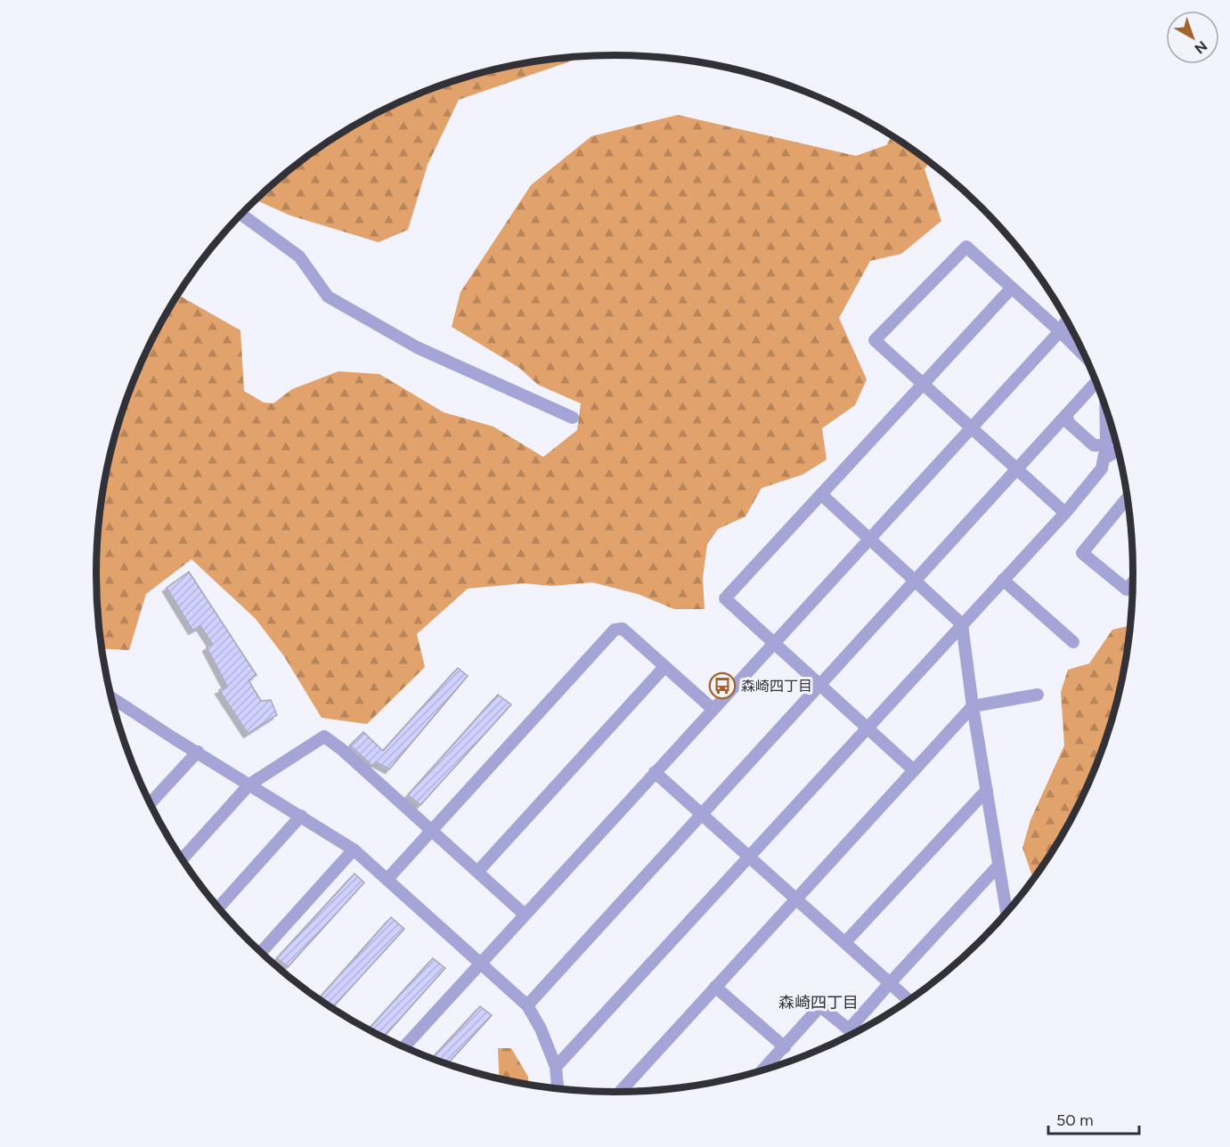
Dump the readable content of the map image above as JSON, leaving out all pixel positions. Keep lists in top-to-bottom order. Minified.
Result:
{"districts":["森崎四丁目"],"places":{"bus stop":["森崎四丁目"]},"scale_bar":"50 m","north":"bottom right"}
